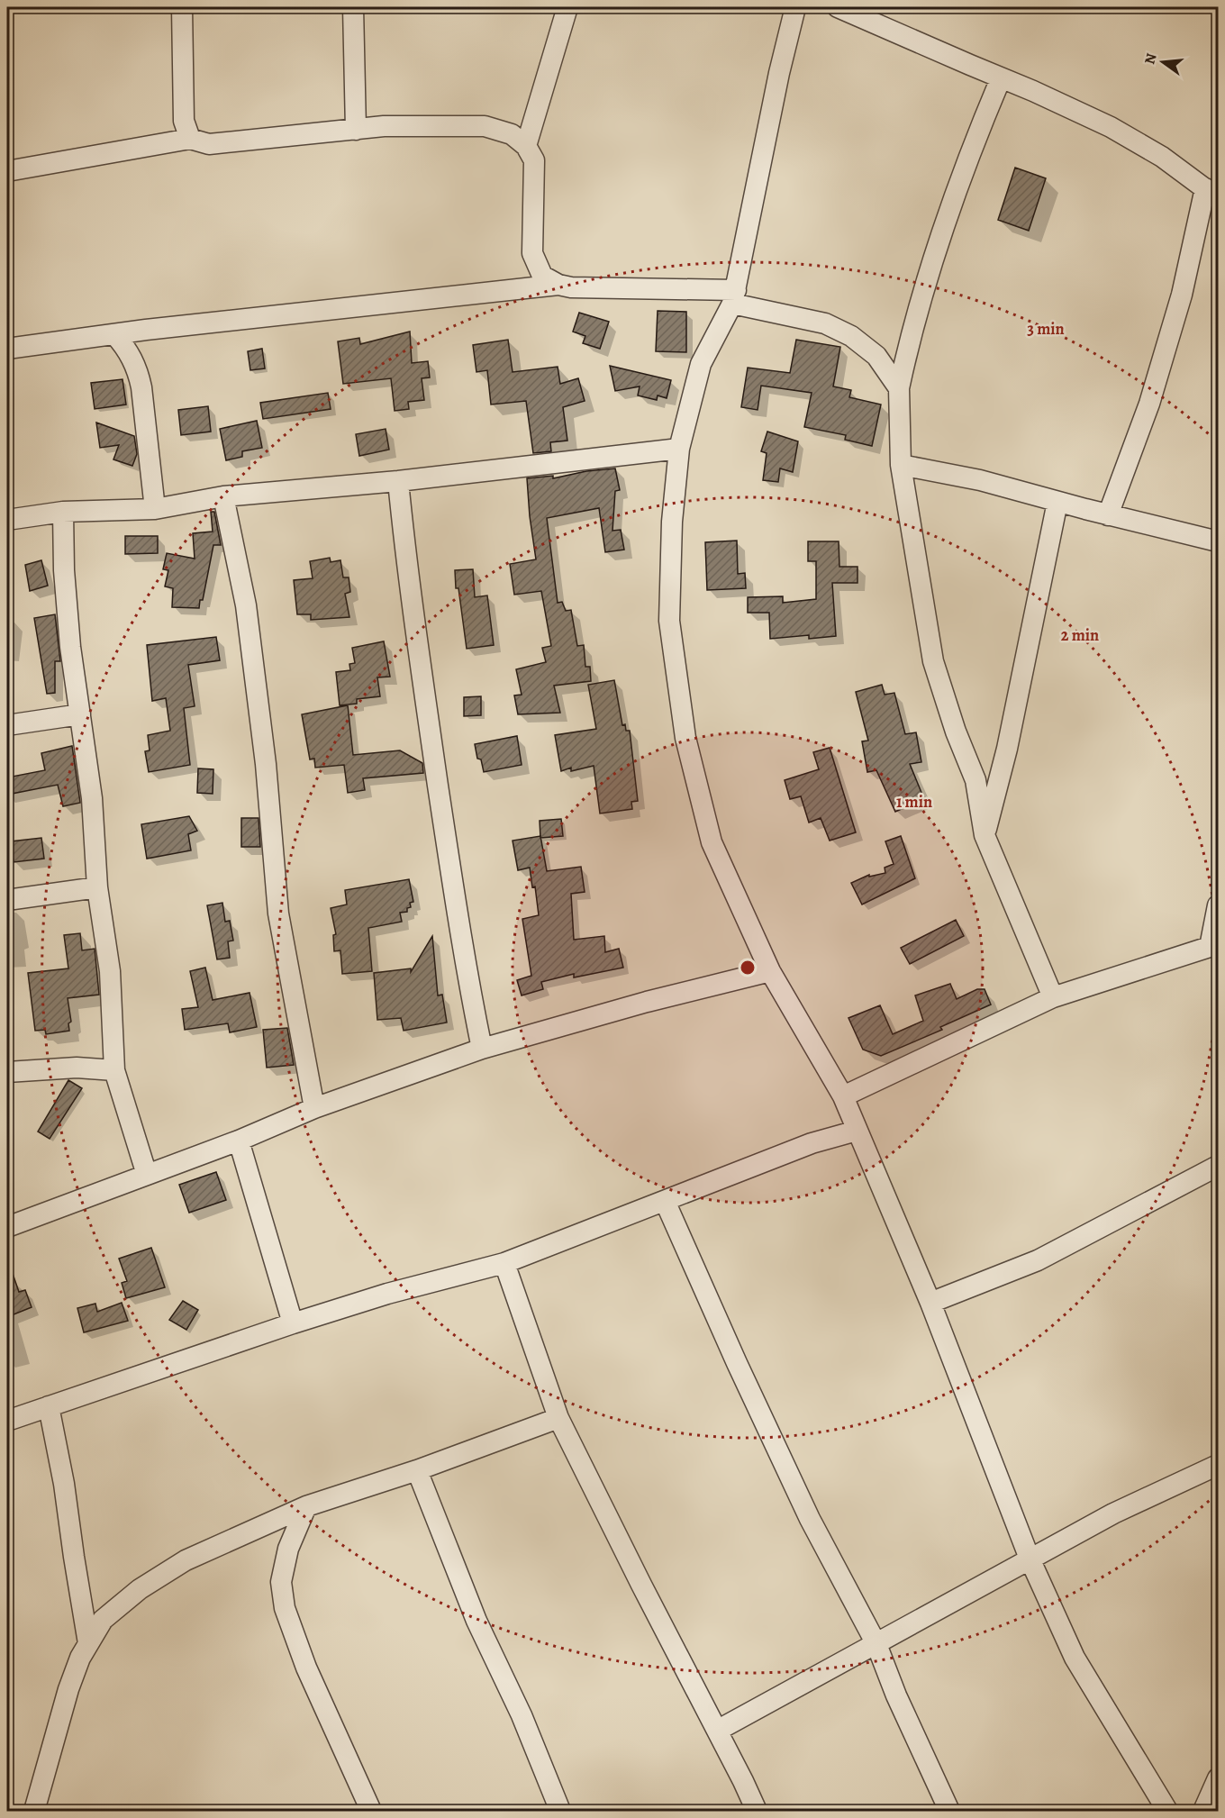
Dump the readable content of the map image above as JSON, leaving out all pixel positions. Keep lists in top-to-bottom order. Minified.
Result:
{"north":"left","rings":["3 min","2 min","1 min"]}
